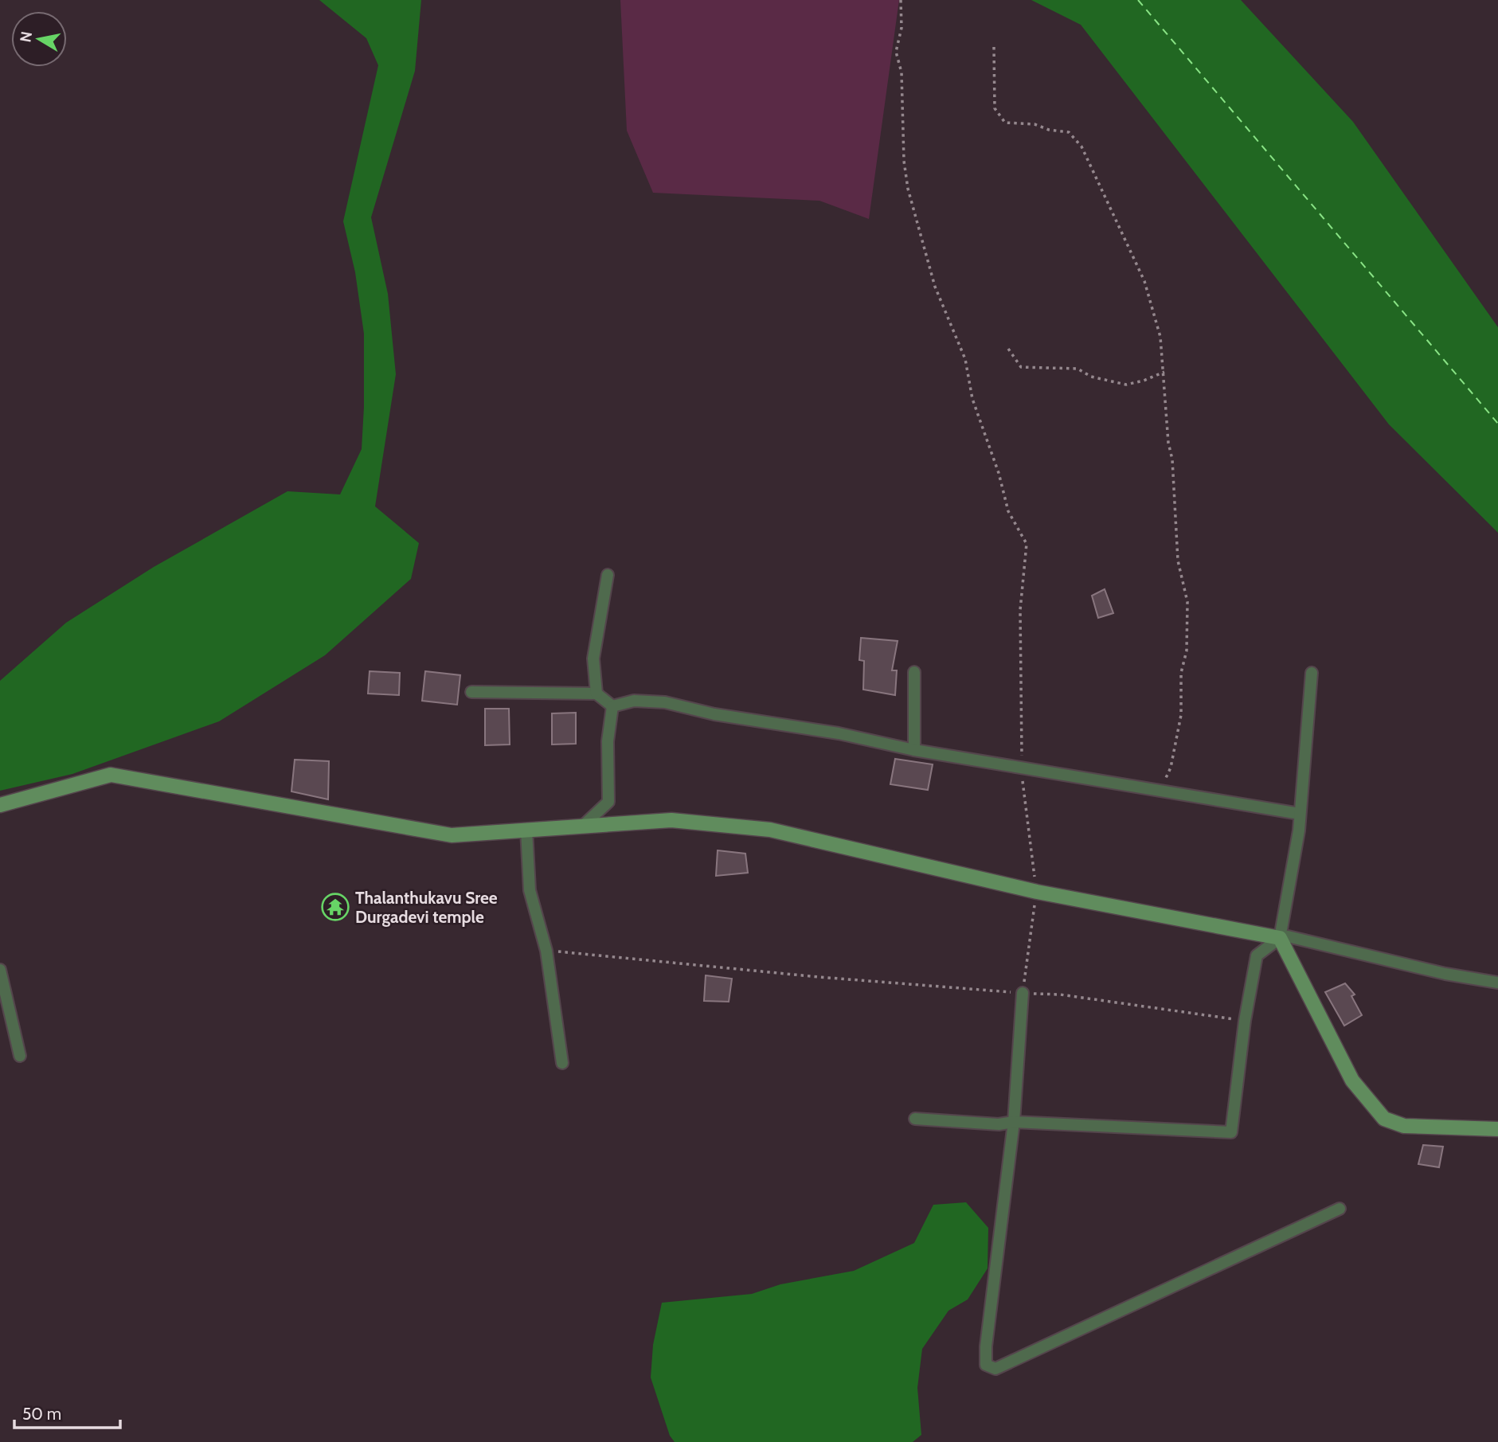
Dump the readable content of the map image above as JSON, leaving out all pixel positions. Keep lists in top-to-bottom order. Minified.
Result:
{"places":{"temple":["Thalanthukavu Sree Durgadevi temple"]},"scale_bar":"50 m","north":"left"}
